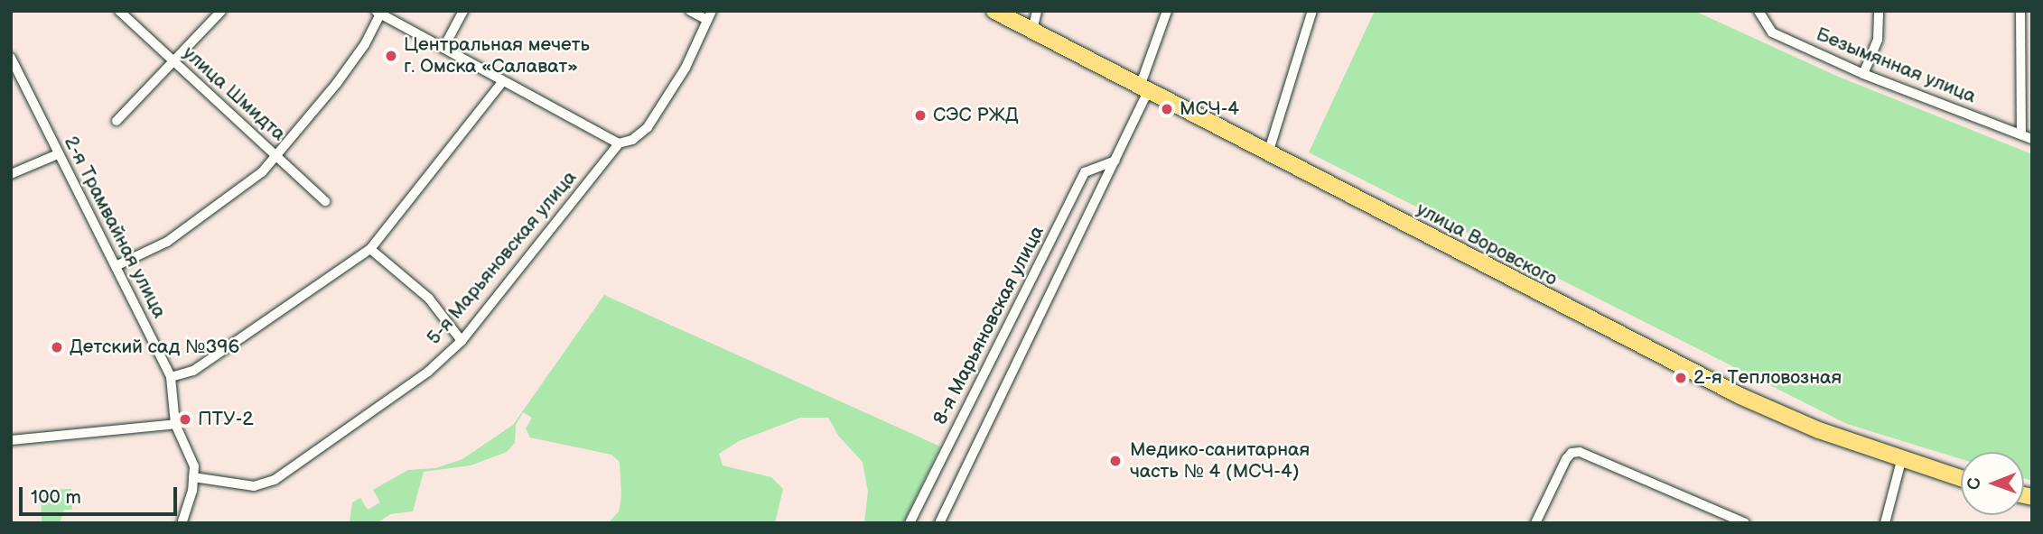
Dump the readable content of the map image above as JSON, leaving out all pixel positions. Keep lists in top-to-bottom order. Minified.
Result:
{"streets":{"main road":["улица Воровского"],"street":["Безымянная улица","улица Шмидта","2-я Трамвайная улица","5-я Марьяновская улица","8-я Марьяновская улица"]},"crossings":[["2-я Трамвайная улица","5-я Марьяновская улица"],["улица Воровского","8-я Марьяновская улица"]],"places":["Центральная мечеть г. Омска «Салават»","МСЧ-4","СЭС РЖД","Детский сад №396","2-я Тепловозная","ПТУ-2","Медико-санитарная часть № 4 (МСЧ-4)"],"scale_bar":"100 m","north":"left"}
